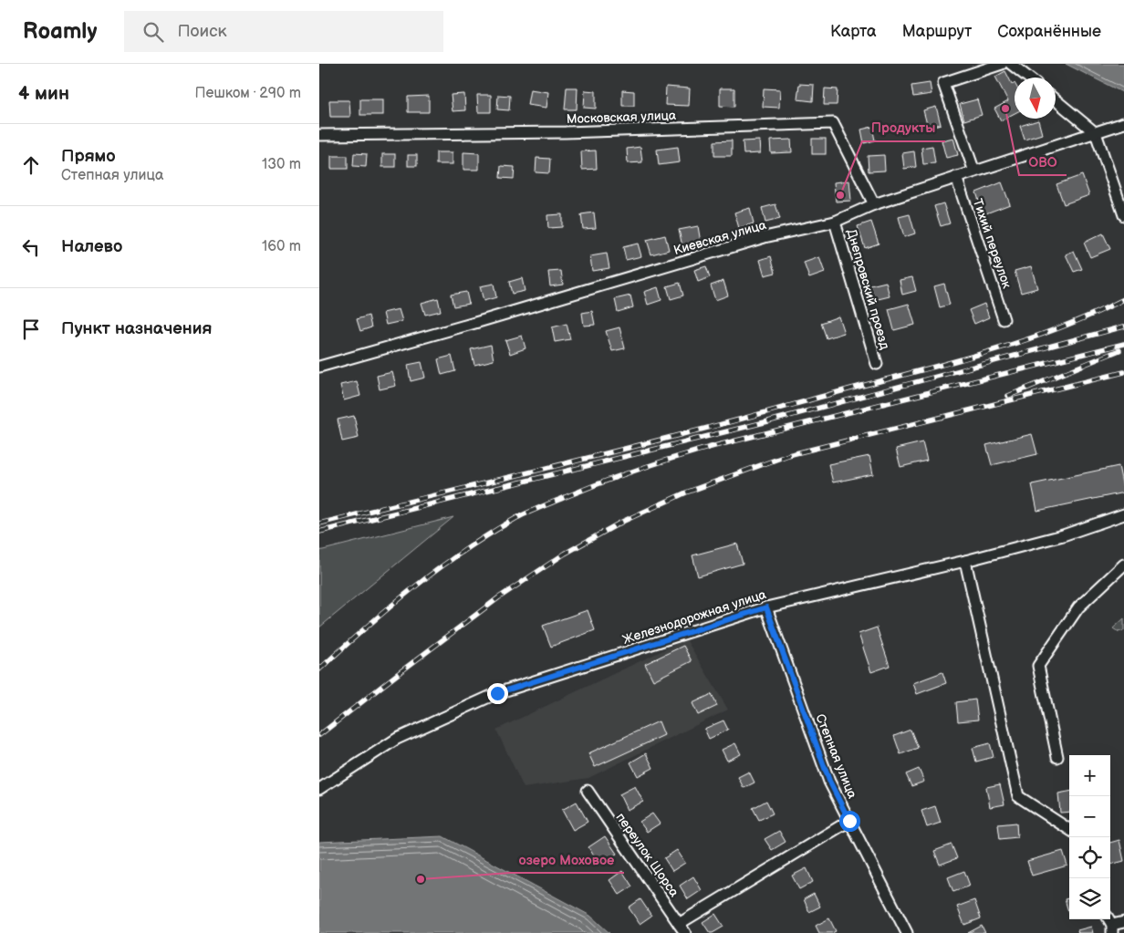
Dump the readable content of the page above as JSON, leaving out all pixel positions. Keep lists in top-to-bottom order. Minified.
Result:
{"streets":{"street":["Московская улица","Киевская улица","Тихий переулок","Днепровский проезд","Железнодорожная улица","Степная улица","переулок Щорса"]},"crossings":[["Московская улица","Киевская улица"],["Киевская улица","Тихий переулок"],["Киевская улица","Днепровский проезд"],["Железнодорожная улица","Степная улица"]],"places":["ОВО","Продукты","озеро Моховое"],"north":"bottom","page":{"header":"Roamly","search":"Поиск","nav":["Карта","Маршрут","Сохранённые"],"heading":["4 мин","Пешком · 290 m"],"list":[["Прямо","Степная улица","130 m"],["Налево","160 m"],"Пункт назначения"],"map_buttons":["+","−"]}}
